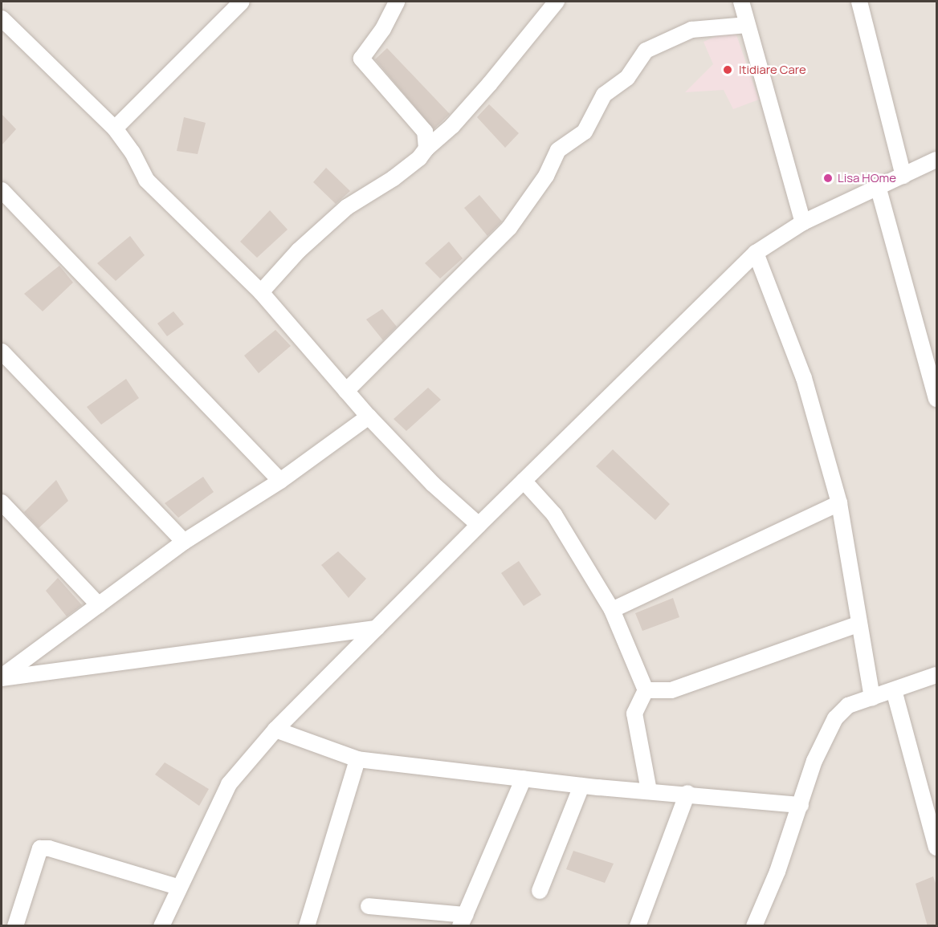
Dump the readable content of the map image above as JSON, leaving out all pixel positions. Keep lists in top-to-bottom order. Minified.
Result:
{"places":["Itidiare Care","Lisa HOme"]}
